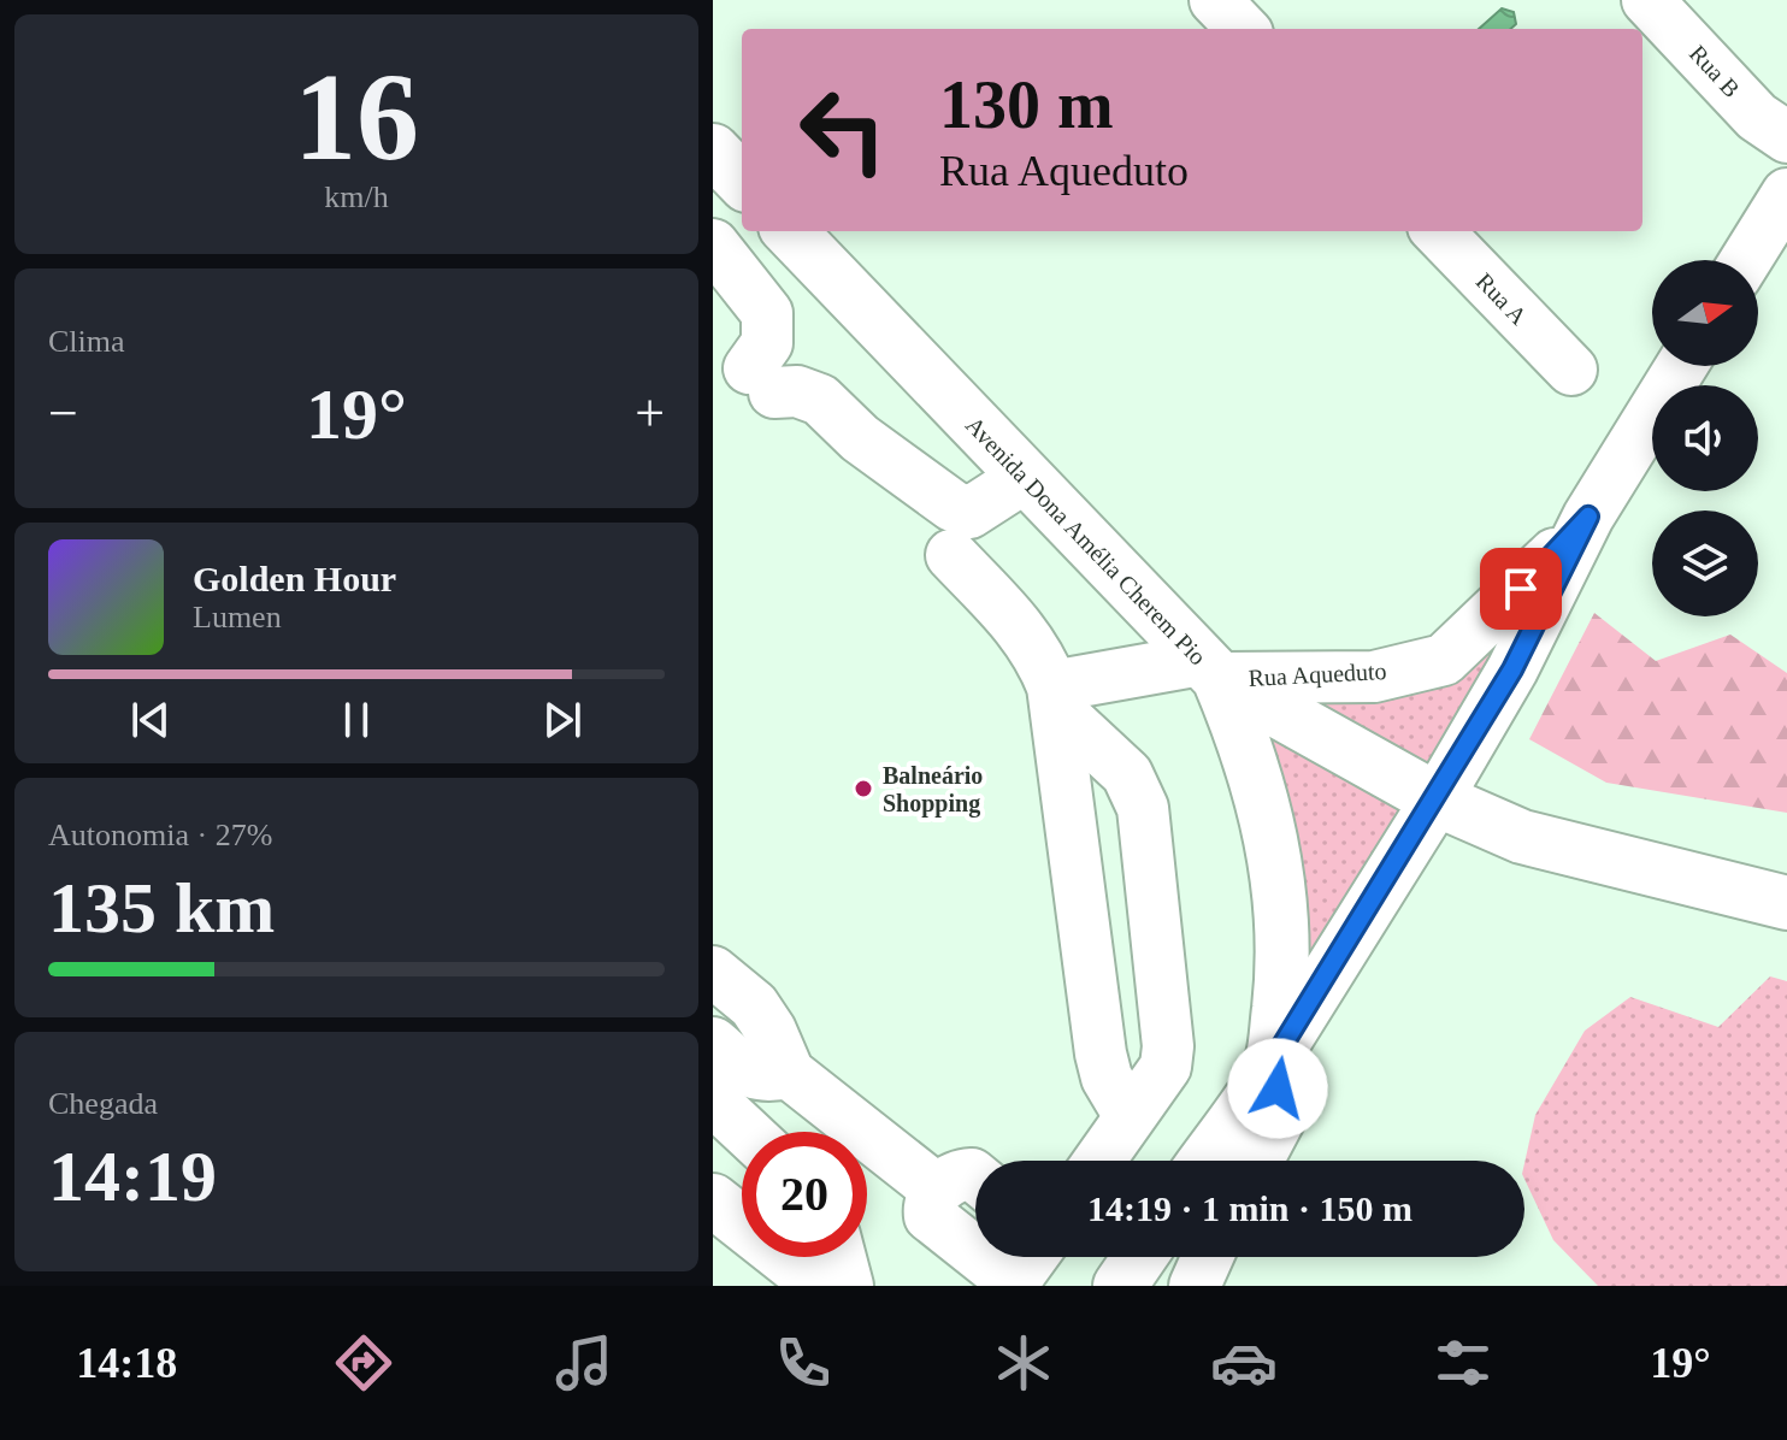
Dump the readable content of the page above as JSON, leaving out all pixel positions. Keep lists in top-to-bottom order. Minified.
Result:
{"streets":{"main road":["Avenida Dona Amélia Cherem Pio"],"street":["Rua B","Rua A","Rua Aqueduto"]},"crossings":[["Avenida Dona Amélia Cherem Pio","Rua Aqueduto"]],"places":["Balneário Shopping"],"north":"right","page":{"tile":[["16","km/h"],"Clima",["Autonomia · 27%","135 km"],["Chegada","14:19"]],"turn":["130 m","Rua Aqueduto"],"heat":["−","19°","+"],"song":["Golden Hour","Lumen"],"limit":"20","trip":"14:19 · 1 min · 150 m","tabs":["14:18","19°"]}}
